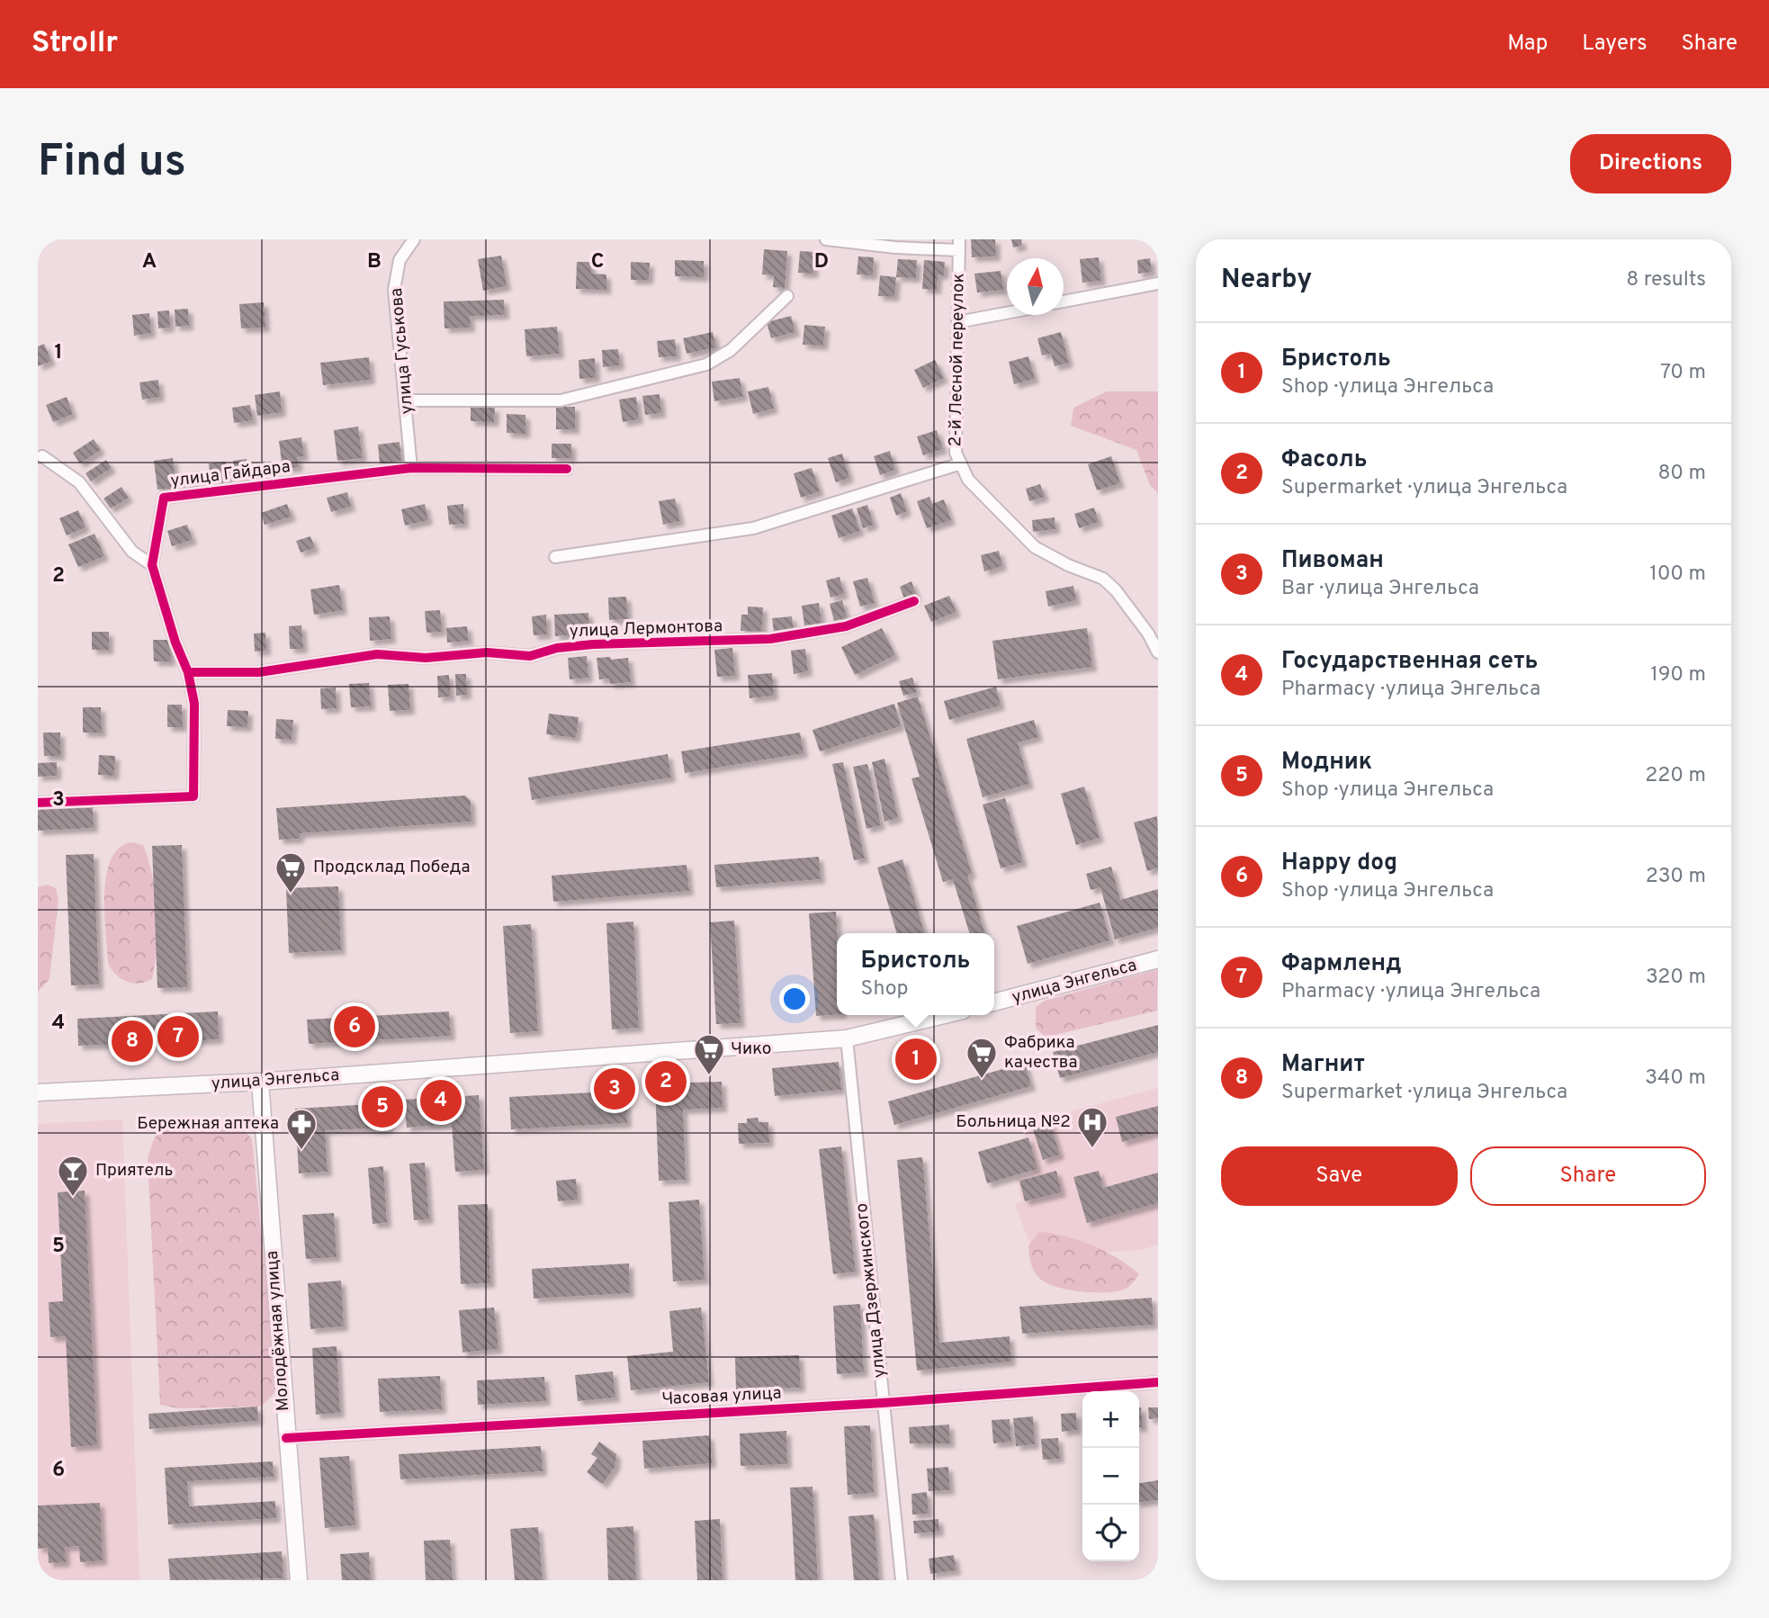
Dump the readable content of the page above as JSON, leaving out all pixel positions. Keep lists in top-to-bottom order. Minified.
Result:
{"streets":{"main road":["улица Энгельса","Молодёжная улица"],"street":["улица Гуськова","2-й Лесной переулок","улица Гайдара","улица Лермонтова","улица Дзержинского","Часовая улица"]},"crossings":[["улица Гуськова","улица Гайдара"],["улица Гайдара","улица Лермонтова"],["улица Энгельса","улица Дзержинского"],["улица Энгельса","Молодёжная улица"],["улица Дзержинского","Часовая улица"],["Молодёжная улица","Часовая улица"]],"places":{"supermarket":["Продсклад Победа","Чико","Фабрика качества"],"hospital":["Больница №2"],"pharmacy":["Бережная аптека"],"bar":["Приятель"]},"north":"top","page":{"header":"Strollr","nav":["Map","Layers","Share"],"buttons":["Directions",["Save","Share"]],"title":"Find us","heading":["Nearby","8 results"],"list":[{"mark":"1","name":"Бристоль","note":"Shop · улица Энгельса","value":"70 m"},{"mark":"2","name":"Фасоль","note":"Supermarket · улица Энгельса","value":"80 m"},{"mark":"3","name":"Пивоман","note":"Bar · улица Энгельса","value":"100 m"},{"mark":"4","name":"Государственная сеть","note":"Pharmacy · улица Энгельса","value":"190 m"},{"mark":"5","name":"Модник","note":"Shop · улица Энгельса","value":"220 m"},{"mark":"6","name":"Happy dog","note":"Shop · улица Энгельса","value":"230 m"},{"mark":"7","name":"Фармленд","note":"Pharmacy · улица Энгельса","value":"320 m"},{"mark":"8","name":"Магнит","note":"Supermarket · улица Энгельса","value":"340 m"}],"popup":["Бристоль","Shop"],"pins":["6","7","8","1","2","3","4","5"],"map_buttons":["+","−"]},"grid":{"columns":["A","B","C","D"],"rows":["1","2","3","4","5","6"]}}
